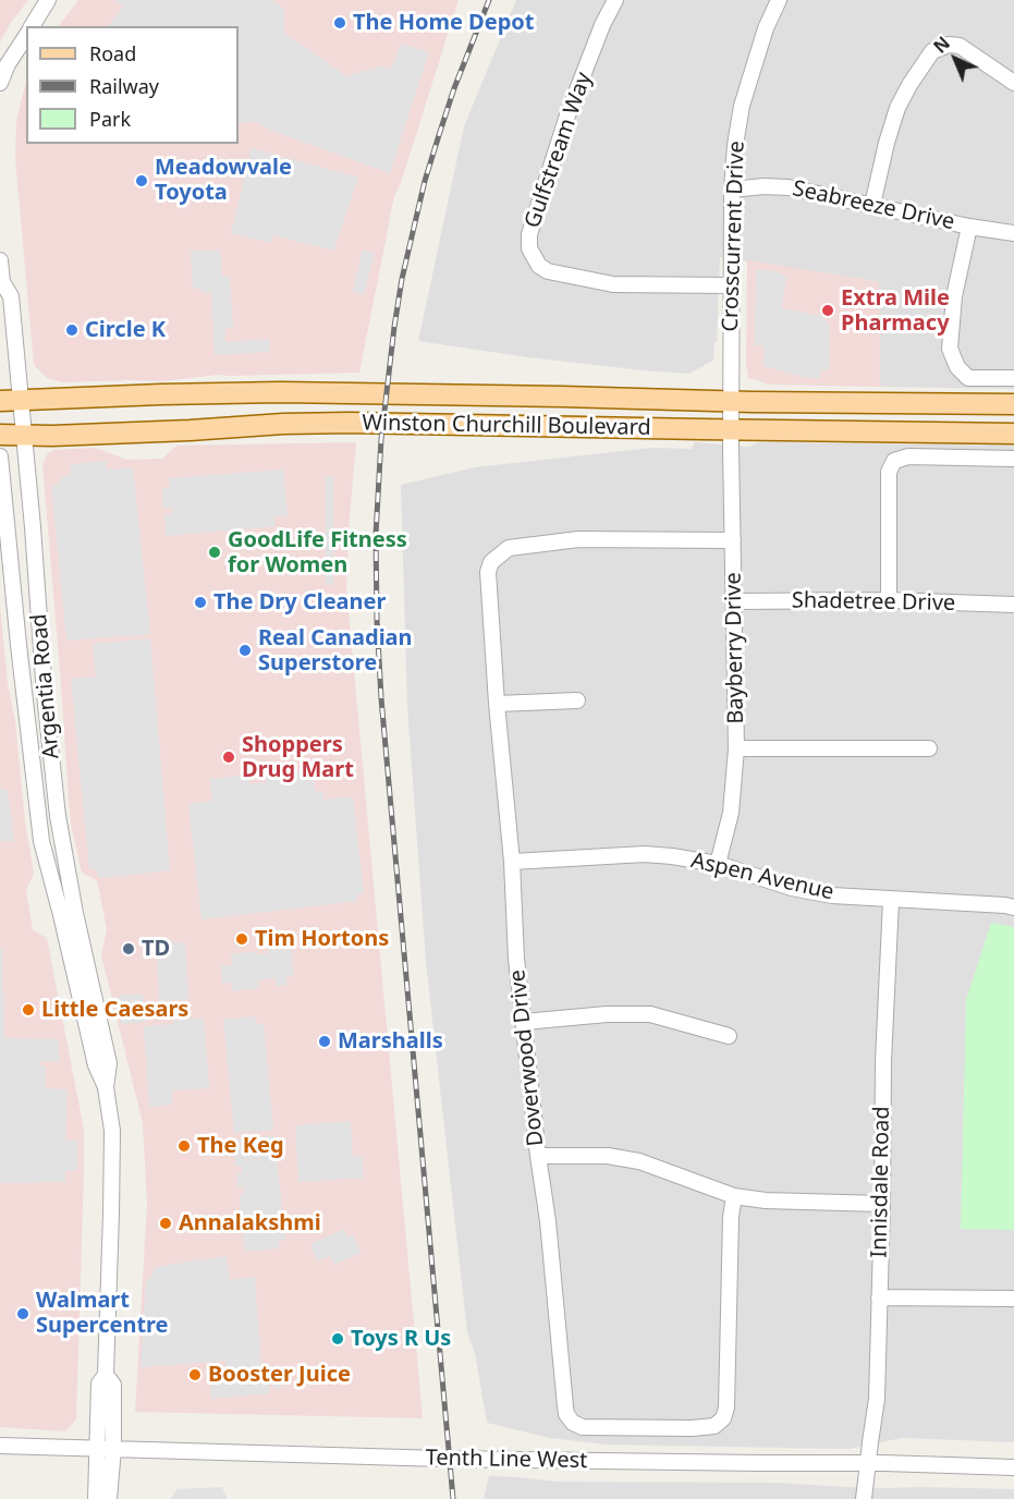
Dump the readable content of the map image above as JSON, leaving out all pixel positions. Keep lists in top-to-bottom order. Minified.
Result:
{"streets":{"main road":["Winston Churchill Boulevard"],"street":["Gulfstream Way","Seabreeze Drive","Crosscurrent Drive","Shadetree Drive","Bayberry Drive","Argentia Road","Aspen Avenue","Doverwood Drive","Innisdale Road","Tenth Line West"]},"crossings":[["Gulfstream Way","Crosscurrent Drive"],["Seabreeze Drive","Crosscurrent Drive"],["Crosscurrent Drive","Winston Churchill Boulevard"],["Crosscurrent Drive","Bayberry Drive"],["Winston Churchill Boulevard","Bayberry Drive"],["Winston Churchill Boulevard","Argentia Road"],["Shadetree Drive","Bayberry Drive"],["Bayberry Drive","Aspen Avenue"],["Bayberry Drive","Doverwood Drive"],["Argentia Road","Tenth Line West"],["Aspen Avenue","Doverwood Drive"],["Aspen Avenue","Innisdale Road"],["Innisdale Road","Tenth Line West"]],"places":["The Home Depot","Meadowvale Toyota","Extra Mile Pharmacy","Circle K","GoodLife Fitness for Women","The Dry Cleaner","Real Canadian Superstore","Shoppers Drug Mart","Tim Hortons","TD","Little Caesars","Marshalls","The Keg","Annalakshmi","Walmart Supercentre","Toys R Us","Booster Juice"],"legend":["Road","Railway","Park"],"north":"top left"}
